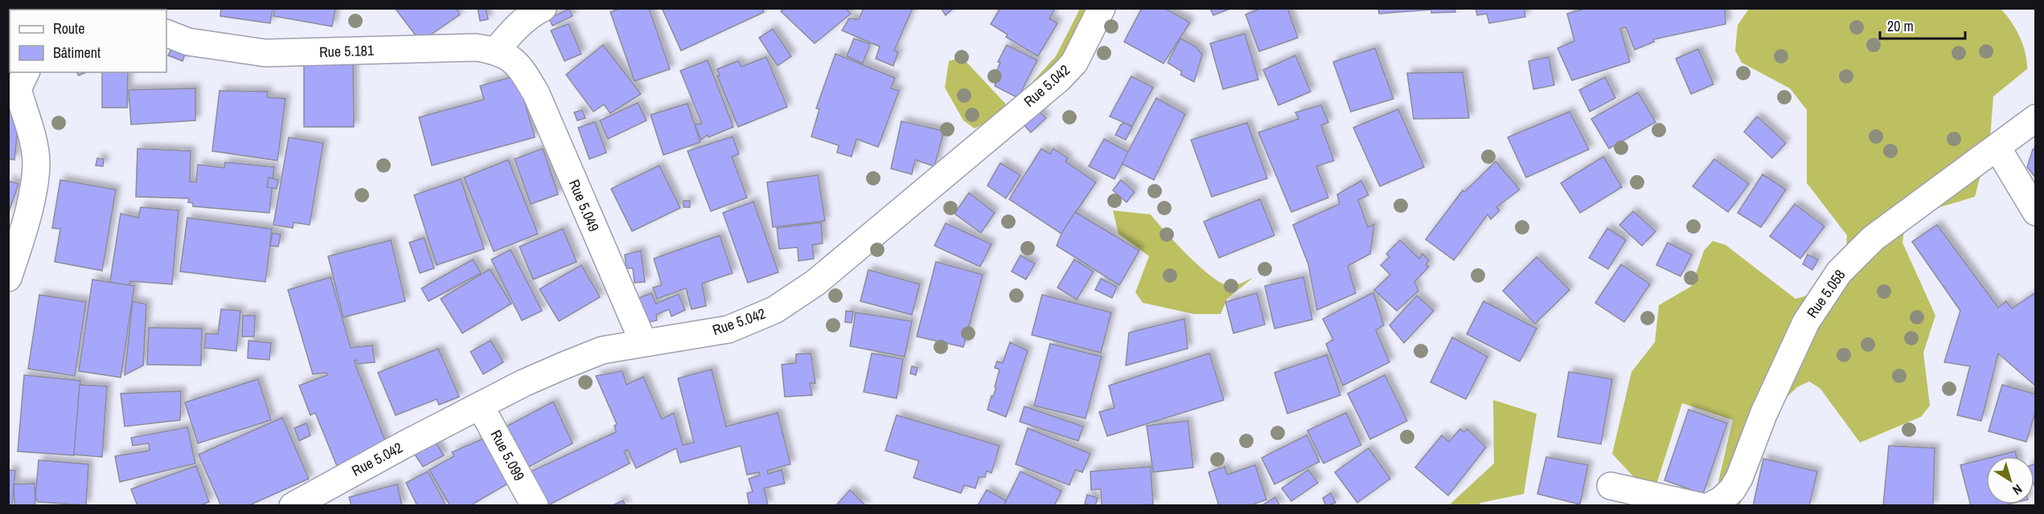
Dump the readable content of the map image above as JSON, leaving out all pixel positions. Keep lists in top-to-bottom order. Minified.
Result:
{"streets":{"street":["Rue 5.181","Rue 5.042","Rue 5.049","Rue 5.058","Rue 5.099"]},"crossings":[["Rue 5.181","Rue 5.049"],["Rue 5.042","Rue 5.049"],["Rue 5.042","Rue 5.099"]],"legend":["Route","Bâtiment"],"scale_bar":"20 m","north":"bottom right"}
